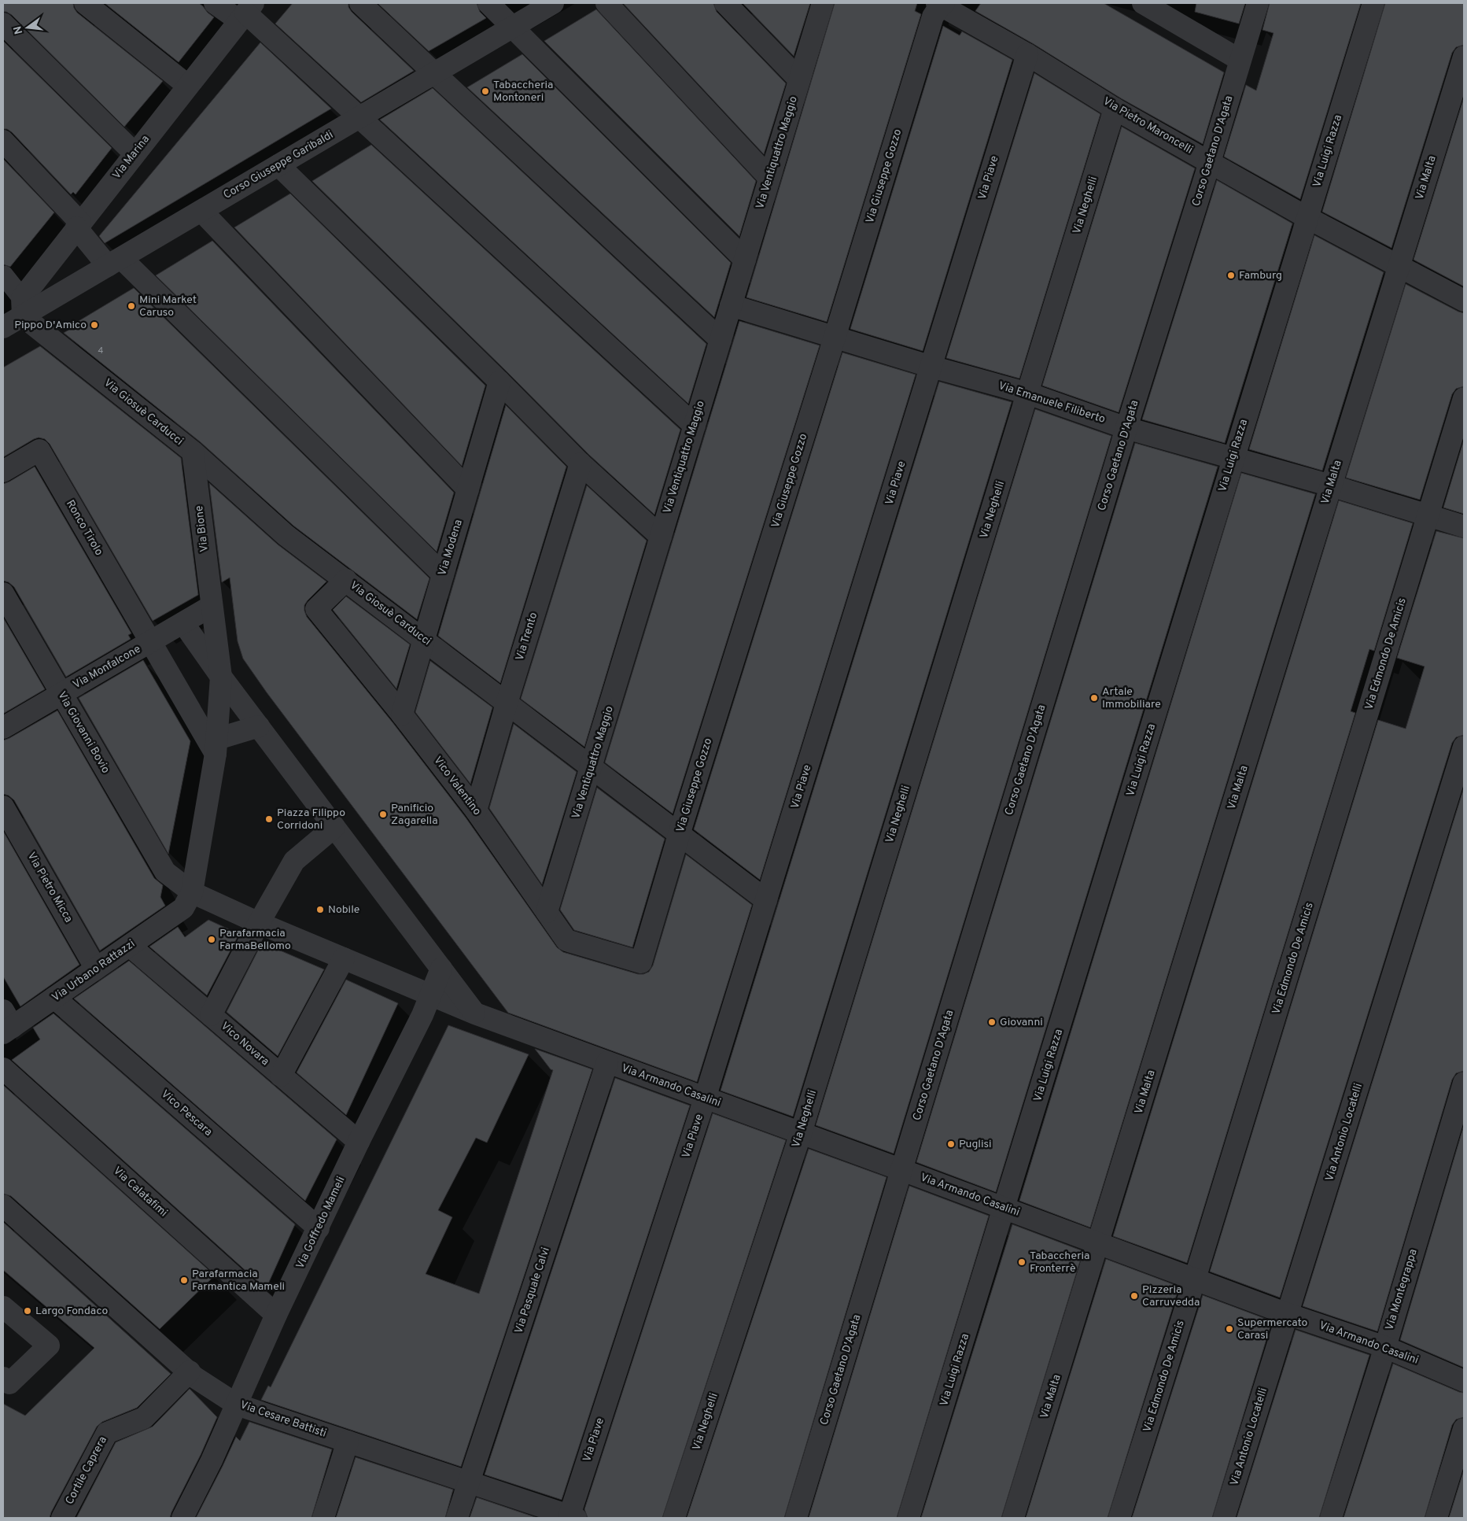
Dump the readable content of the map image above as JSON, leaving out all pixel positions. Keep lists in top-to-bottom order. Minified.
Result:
{"streets":{"street":["Via Pietro Maroncelli","Corso Gaetano D'Agata","Via Luigi Razza","Via Ventiquattro Maggio","Via Marina","Corso Giuseppe Garibaldi","Via Giuseppe Gozzo","Via Piave","Via Malta","Via Neghelli","Via Emanuele Filiberto","Via Giosuè Carducci","Ronco Tirolo","Via Bione","Via Modena","Via Trento","Via Edmondo De Amicis","Via Monfalcone","Via Giovanni Bovio","Vico Valentino","Via Pietro Micca","Via Urbano Rattazzi","Vico Novara","Via Armando Casalini","Vico Pescara","Via Antonio Locatelli","Via Calatafimi","Via Goffredo Mameli","Via Montegrappa","Via Pasquale Calvi","Via Cesare Battisti","Cortile Caprera"]},"crossings":[["Via Pietro Maroncelli","Corso Gaetano D'Agata"],["Via Pietro Maroncelli","Via Luigi Razza"],["Via Pietro Maroncelli","Via Giuseppe Gozzo"],["Via Pietro Maroncelli","Via Piave"],["Via Pietro Maroncelli","Via Malta"],["Via Pietro Maroncelli","Via Neghelli"],["Corso Gaetano D'Agata","Via Emanuele Filiberto"],["Corso Gaetano D'Agata","Via Armando Casalini"],["Via Luigi Razza","Via Emanuele Filiberto"],["Via Luigi Razza","Via Armando Casalini"],["Via Ventiquattro Maggio","Via Emanuele Filiberto"],["Via Ventiquattro Maggio","Via Giosuè Carducci"],["Via Ventiquattro Maggio","Vico Valentino"],["Via Marina","Corso Giuseppe Garibaldi"],["Via Marina","Via Giosuè Carducci"],["Corso Giuseppe Garibaldi","Via Giosuè Carducci"],["Via Giuseppe Gozzo","Via Emanuele Filiberto"],["Via Giuseppe Gozzo","Via Giosuè Carducci"],["Via Giuseppe Gozzo","Vico Valentino"],["Via Piave","Via Emanuele Filiberto"],["Via Piave","Via Giosuè Carducci"],["Via Piave","Via Armando Casalini"],["Via Piave","Via Cesare Battisti"],["Via Malta","Via Emanuele Filiberto"],["Via Malta","Via Armando Casalini"],["Via Neghelli","Via Emanuele Filiberto"],["Via Neghelli","Via Armando Casalini"],["Via Emanuele Filiberto","Via Edmondo De Amicis"],["Via Giosuè Carducci","Via Bione"],["Via Giosuè Carducci","Via Modena"],["Via Giosuè Carducci","Via Trento"],["Via Giosuè Carducci","Vico Valentino"],["Ronco Tirolo","Via Monfalcone"],["Via Bione","Via Monfalcone"],["Via Bione","Via Urbano Rattazzi"],["Via Bione","Via Armando Casalini"],["Via Modena","Vico Valentino"],["Via Trento","Vico Valentino"],["Via Edmondo De Amicis","Via Armando Casalini"],["Via Monfalcone","Via Giovanni Bovio"],["Via Giovanni Bovio","Via Armando Casalini"],["Via Pietro Micca","Via Urbano Rattazzi"],["Via Urbano Rattazzi","Vico Novara"],["Via Urbano Rattazzi","Via Armando Casalini"],["Via Urbano Rattazzi","Vico Pescara"],["Vico Novara","Via Goffredo Mameli"],["Via Armando Casalini","Via Antonio Locatelli"],["Via Armando Casalini","Via Goffredo Mameli"],["Via Armando Casalini","Via Montegrappa"],["Via Armando Casalini","Via Pasquale Calvi"],["Vico Pescara","Via Goffredo Mameli"],["Via Calatafimi","Via Goffredo Mameli"],["Via Goffredo Mameli","Via Cesare Battisti"],["Via Pasquale Calvi","Via Cesare Battisti"],["Via Cesare Battisti","Cortile Caprera"]],"places":["Tabaccheria Montoneri","Famburg","Mini Market Caruso","Pippo D'Amico","Artale Immobiliare","Panificio Zagarella","Piazza Filippo Corridoni","Nobile","Parafarmacia FarmaBellomo","Giovanni","Puglisi","Tabaccheria Fronterrè","Parafarmacia Farmantica Mameli","Pizzeria Carruvedda","Largo Fondaco","Supermercato Carasi"],"house_numbers":["4"],"north":"left"}
